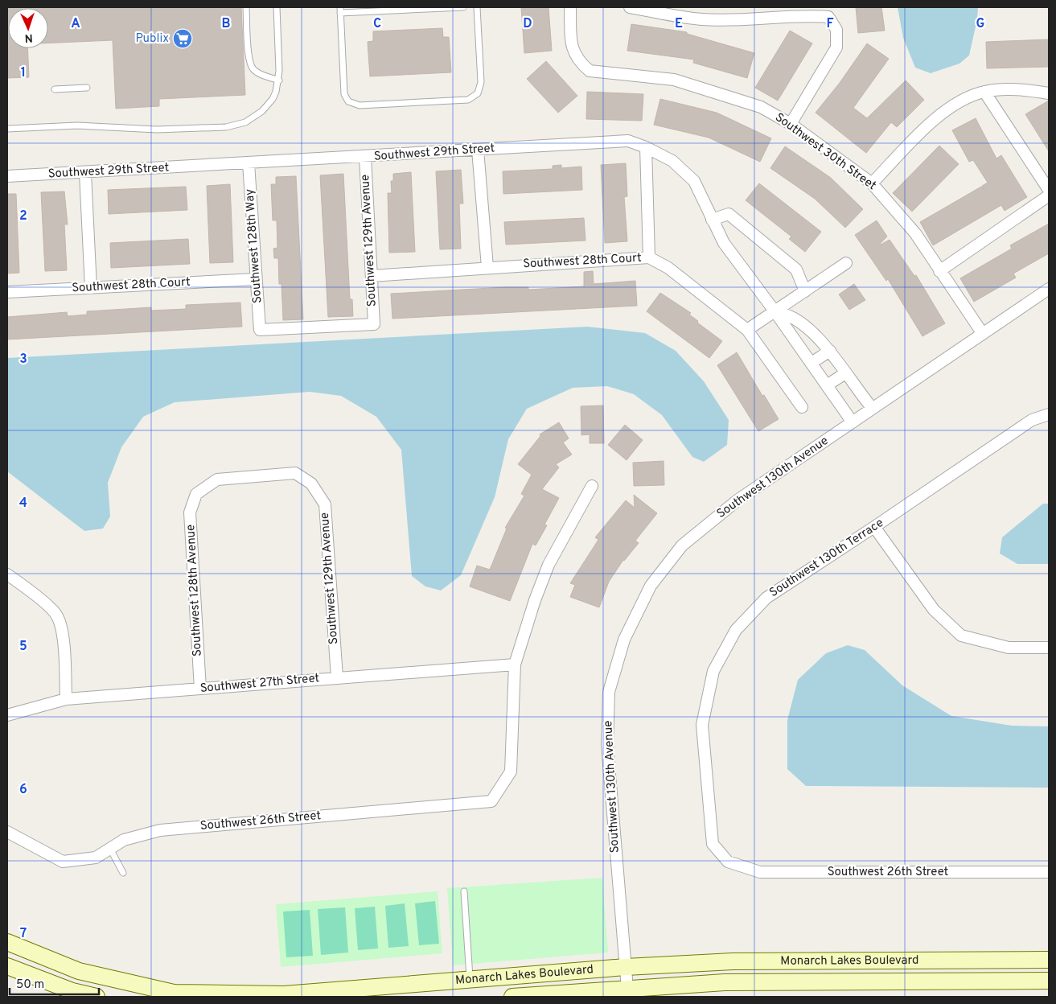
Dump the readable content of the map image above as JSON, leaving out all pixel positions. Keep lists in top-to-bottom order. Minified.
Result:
{"streets":{"street":["Southwest 30th Street","Southwest 29th Street","Southwest 129th Avenue","Southwest 128th Way","Southwest 28th Court","Southwest 130th Avenue","Southwest 130th Terrace","Southwest 128th Avenue","Southwest 27th Street","Southwest 26th Street","Monarch Lakes Boulevard"]},"crossings":[["Southwest 30th Street","Southwest 130th Avenue"],["Southwest 29th Street","Southwest 129th Avenue"],["Southwest 29th Street","Southwest 128th Way"],["Southwest 29th Street","Southwest 130th Avenue"],["Southwest 129th Avenue","Southwest 128th Way"],["Southwest 129th Avenue","Southwest 28th Court"],["Southwest 129th Avenue","Southwest 128th Avenue"],["Southwest 129th Avenue","Southwest 27th Street"],["Southwest 128th Way","Southwest 28th Court"],["Southwest 130th Avenue","Monarch Lakes Boulevard"],["Southwest 130th Terrace","Southwest 26th Street"],["Southwest 128th Avenue","Southwest 27th Street"],["Southwest 27th Street","Southwest 26th Street"]],"places":{"supermarket":["Publix"]},"scale_bar":"50 m","north":"bottom","grid":{"columns":["A","B","C","D","E","F","G"],"rows":["1","2","3","4","5","6","7"]}}
